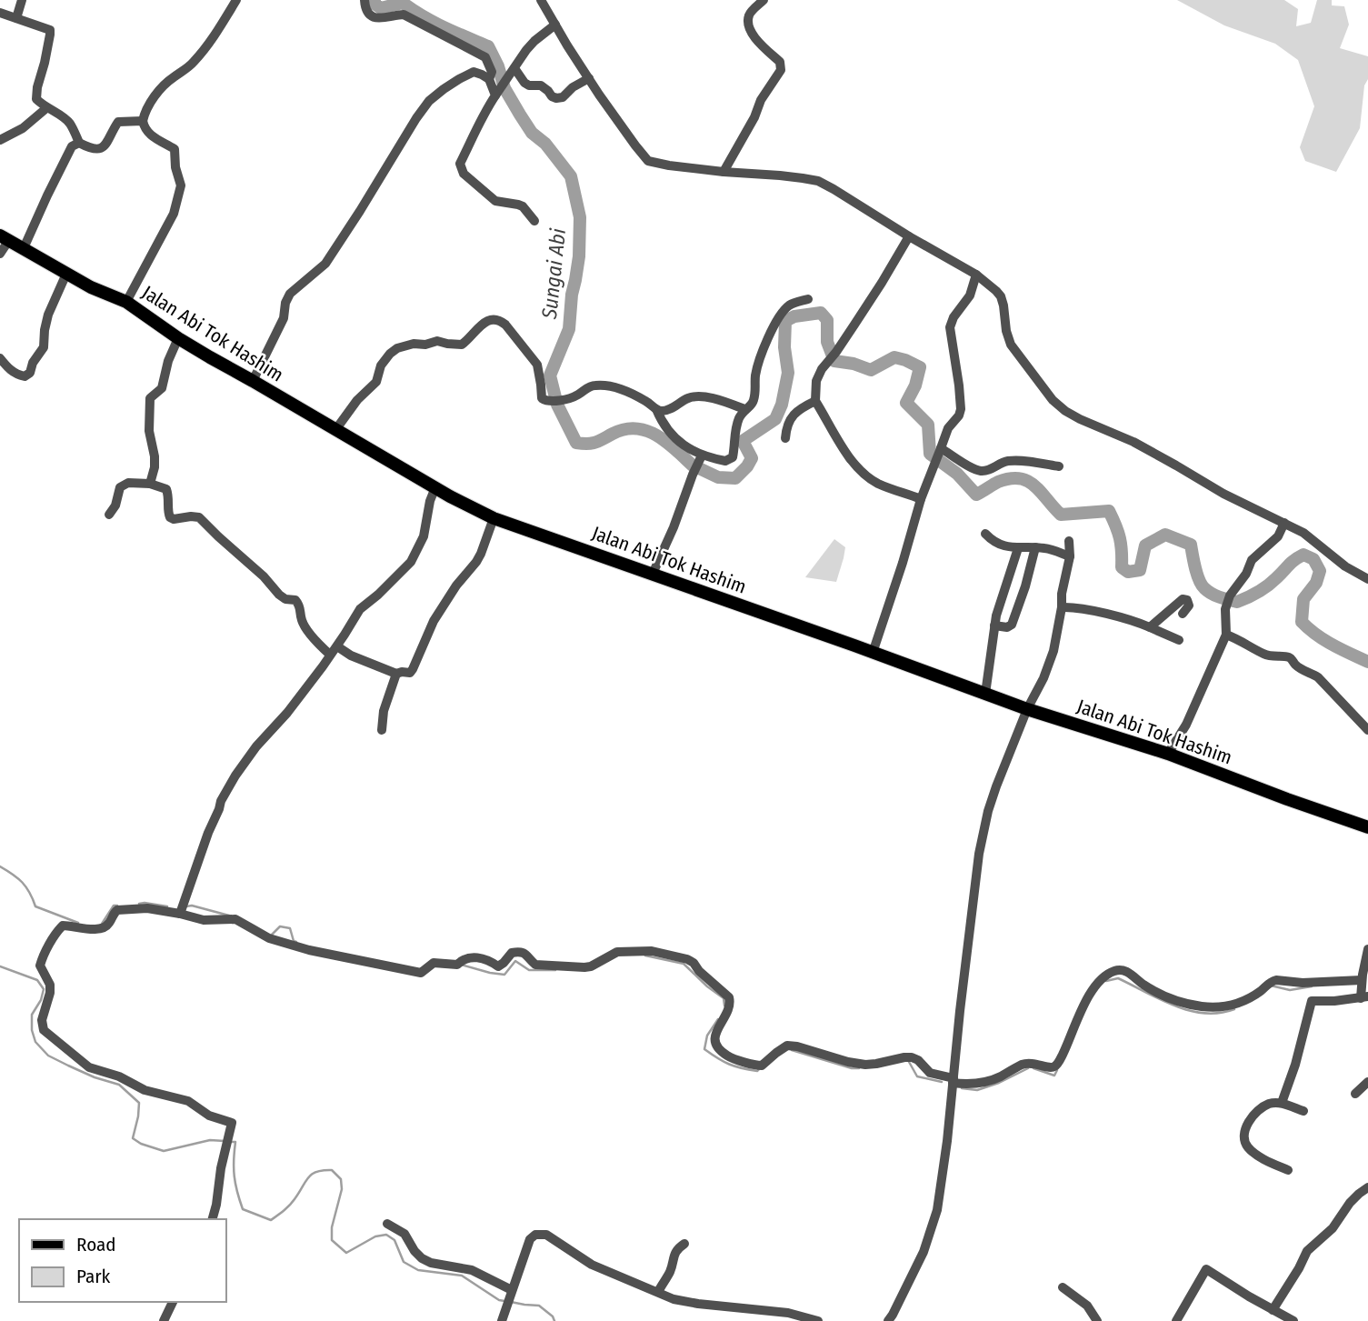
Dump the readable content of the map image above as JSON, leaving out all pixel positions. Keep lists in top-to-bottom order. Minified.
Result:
{"streets":{"main road":["Jalan Abi Tok Hashim"]},"water":["Sungai Abi"],"legend":["Road","Park"]}
